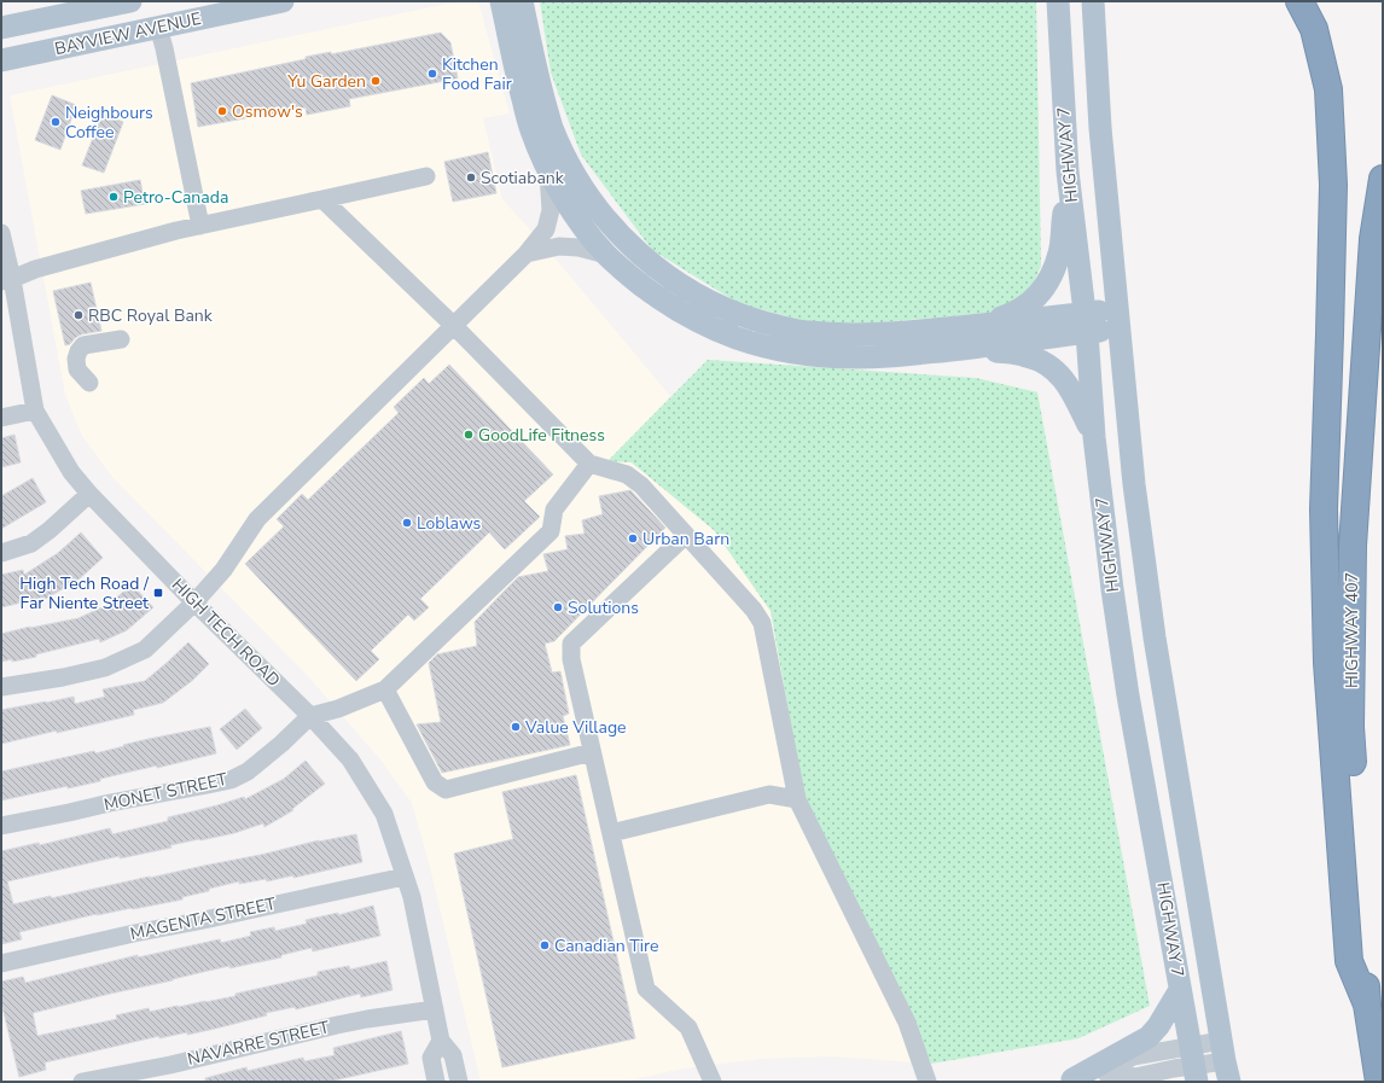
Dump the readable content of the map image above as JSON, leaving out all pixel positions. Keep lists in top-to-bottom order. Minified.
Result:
{"streets":{"highway":["HIGHWAY 407"],"main road":["BAYVIEW AVENUE","HIGHWAY 7"],"street":["HIGH TECH ROAD","MONET STREET","MAGENTA STREET","NAVARRE STREET"]},"crossings":[["HIGH TECH ROAD","MONET STREET"],["HIGH TECH ROAD","MAGENTA STREET"],["HIGH TECH ROAD","NAVARRE STREET"]],"places":{"other":["Kitchen Food Fair","Yu Garden","Osmow's","Neighbours Coffee","Scotiabank","Petro-Canada","RBC Royal Bank","GoodLife Fitness","Loblaws","Urban Barn","Solutions","Value Village","Canadian Tire"],"transit":["High Tech Road / Far Niente Street"]}}
